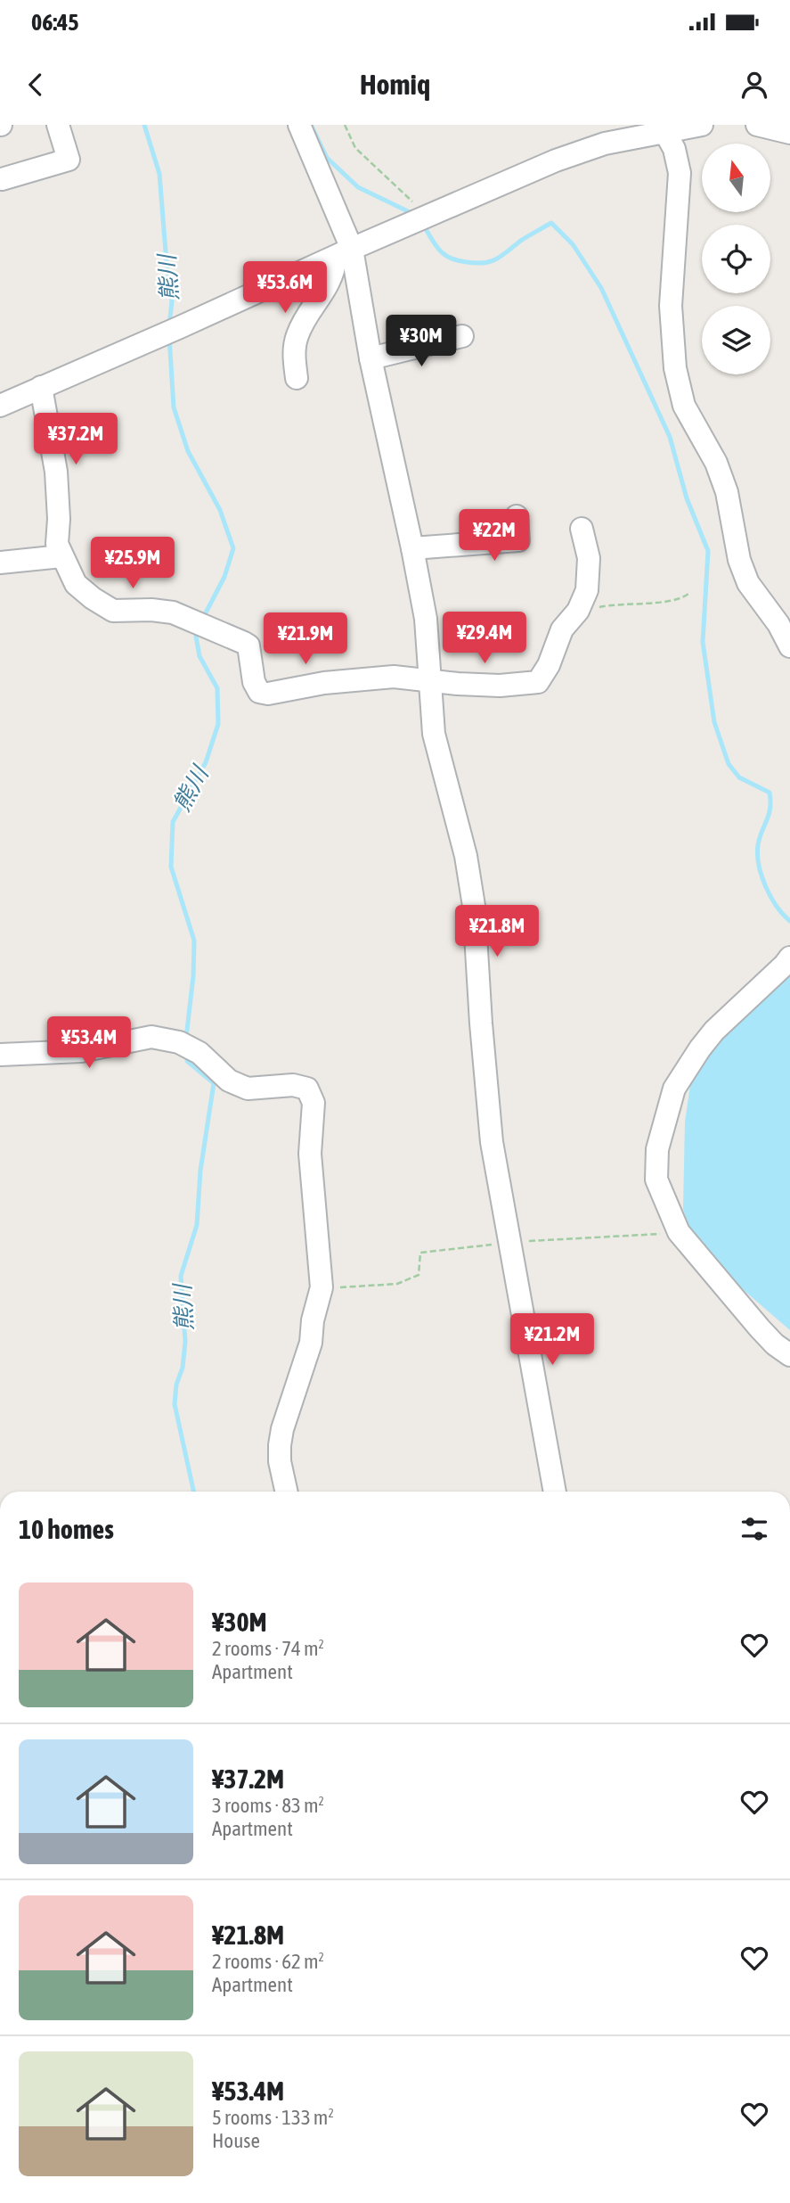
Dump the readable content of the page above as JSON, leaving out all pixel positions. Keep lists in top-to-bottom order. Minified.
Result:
{"water":["熊川"],"north":"top","page":{"status":"06:45","header":"Homiq","price":["¥53.6M","¥30M","¥37.2M","¥22M","¥25.9M","¥29.4M","¥21.9M","¥21.8M","¥53.4M","¥21.2M"],"heading":"10 homes","list":[{"name":"¥30M","note":"2 rooms · 74 m² · Apartment"},{"name":"¥37.2M","note":"3 rooms · 83 m² · Apartment"},{"name":"¥21.8M","note":"2 rooms · 62 m² · Apartment"},{"name":"¥53.4M","note":"5 rooms · 133 m² · House"}]}}
